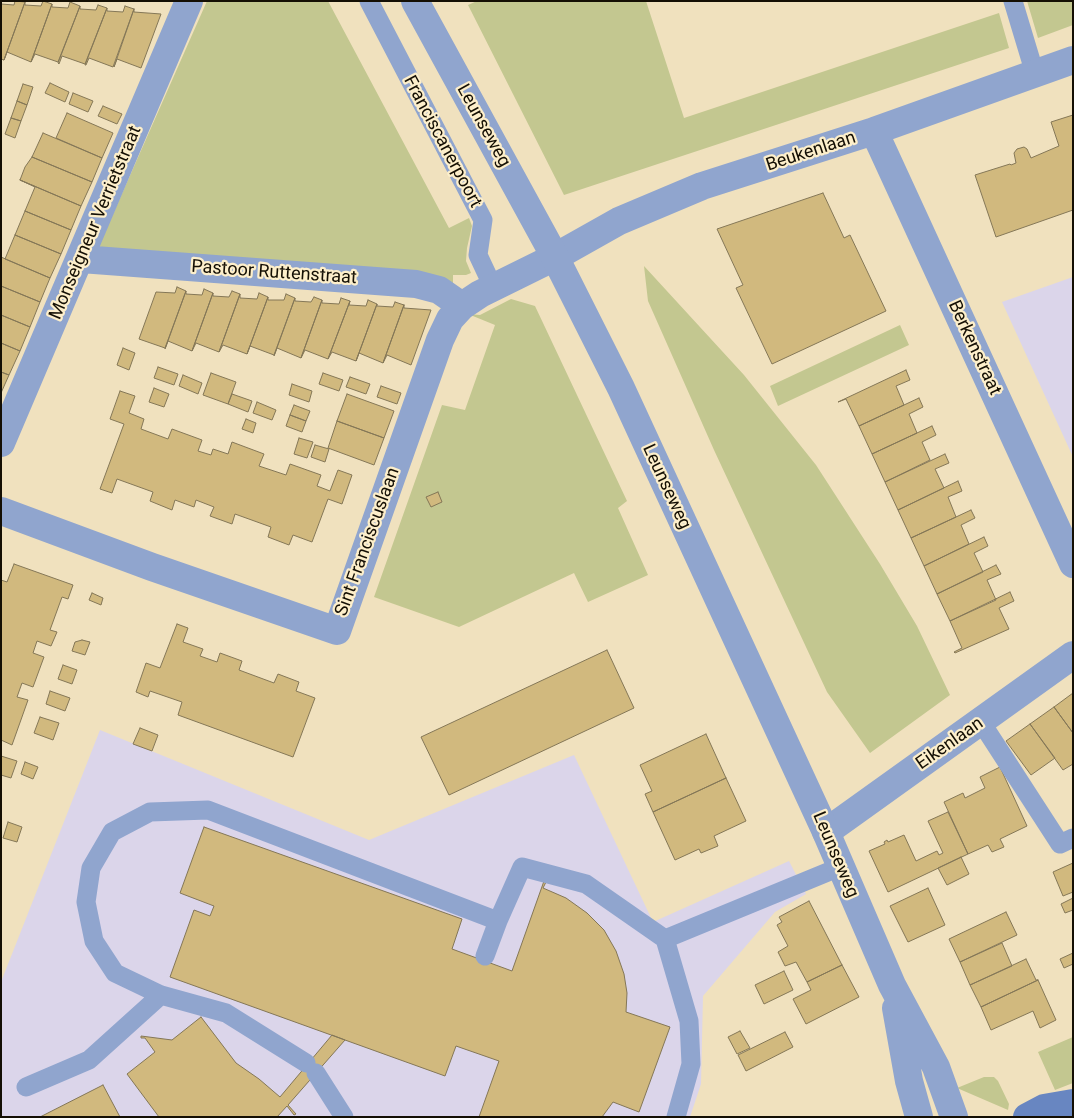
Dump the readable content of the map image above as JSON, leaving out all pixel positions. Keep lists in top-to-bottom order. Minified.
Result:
{"streets":{"street":["Leunseweg","Beukenlaan","Monseigneur Verrietstraat","Pastoor Ruttenstraat","Berkenstraat","Sint Franciscuslaan","Eikenlaan"],"lane":["Franciscanerpoort"]},"crossings":[["Leunseweg","Beukenlaan"],["Leunseweg","Sint Franciscuslaan"],["Leunseweg","Eikenlaan"],["Franciscanerpoort","Sint Franciscuslaan"],["Beukenlaan","Berkenstraat"],["Beukenlaan","Sint Franciscuslaan"],["Monseigneur Verrietstraat","Pastoor Ruttenstraat"],["Pastoor Ruttenstraat","Sint Franciscuslaan"]]}
